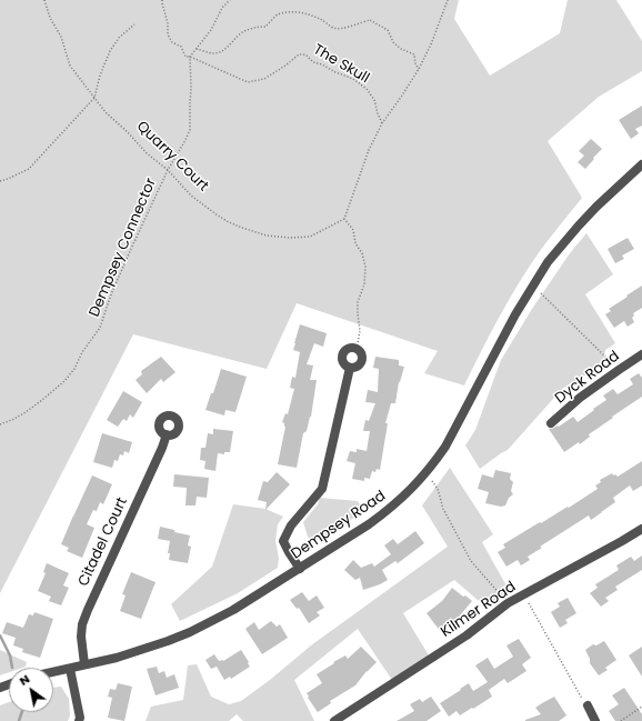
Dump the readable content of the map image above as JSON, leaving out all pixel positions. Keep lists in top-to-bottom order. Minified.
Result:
{"streets":{"street":["Dyck Road","Dempsey Road","Citadel Court","Kilmer Road"],"path":["The Skull","Quarry Court","Dempsey Connector"]},"crossings":[["The Skull","Dempsey Connector"],["Quarry Court","Dempsey Connector"],["Dempsey Road","Citadel Court"]],"north":"top left"}
